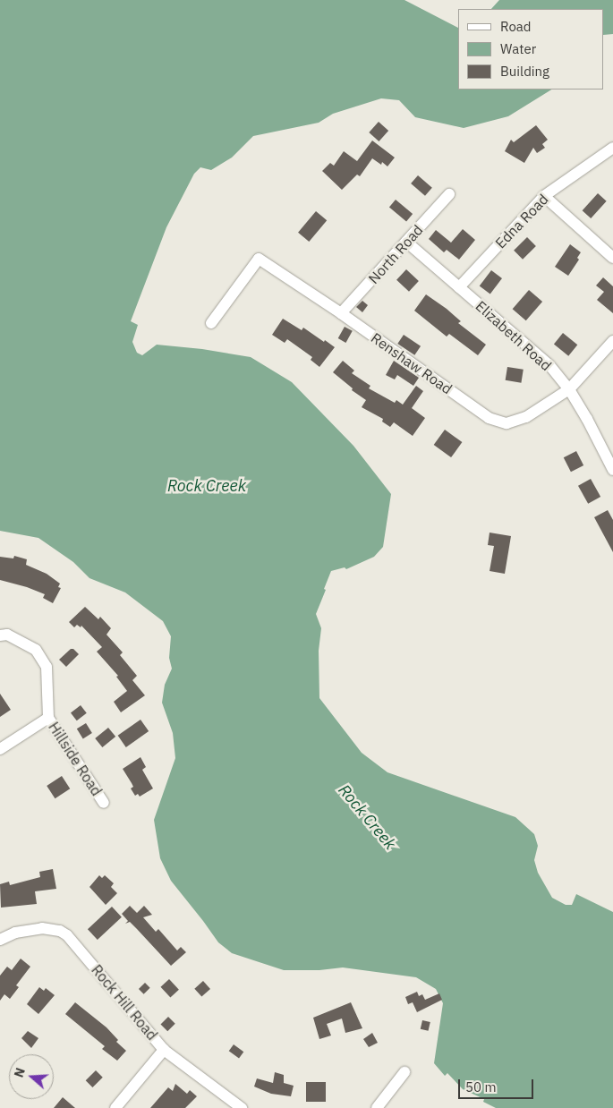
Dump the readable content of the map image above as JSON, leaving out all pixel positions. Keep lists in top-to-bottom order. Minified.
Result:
{"streets":{"street":["Edna Road","North Road","Elizabeth Road","Renshaw Road","Hillside Road","Rock Hill Road"]},"crossings":[["Edna Road","Elizabeth Road"],["North Road","Elizabeth Road"],["North Road","Renshaw Road"],["Elizabeth Road","Renshaw Road"]],"water":["Rock Creek"],"legend":["Road","Water","Building"],"scale_bar":"50 m","north":"left"}
